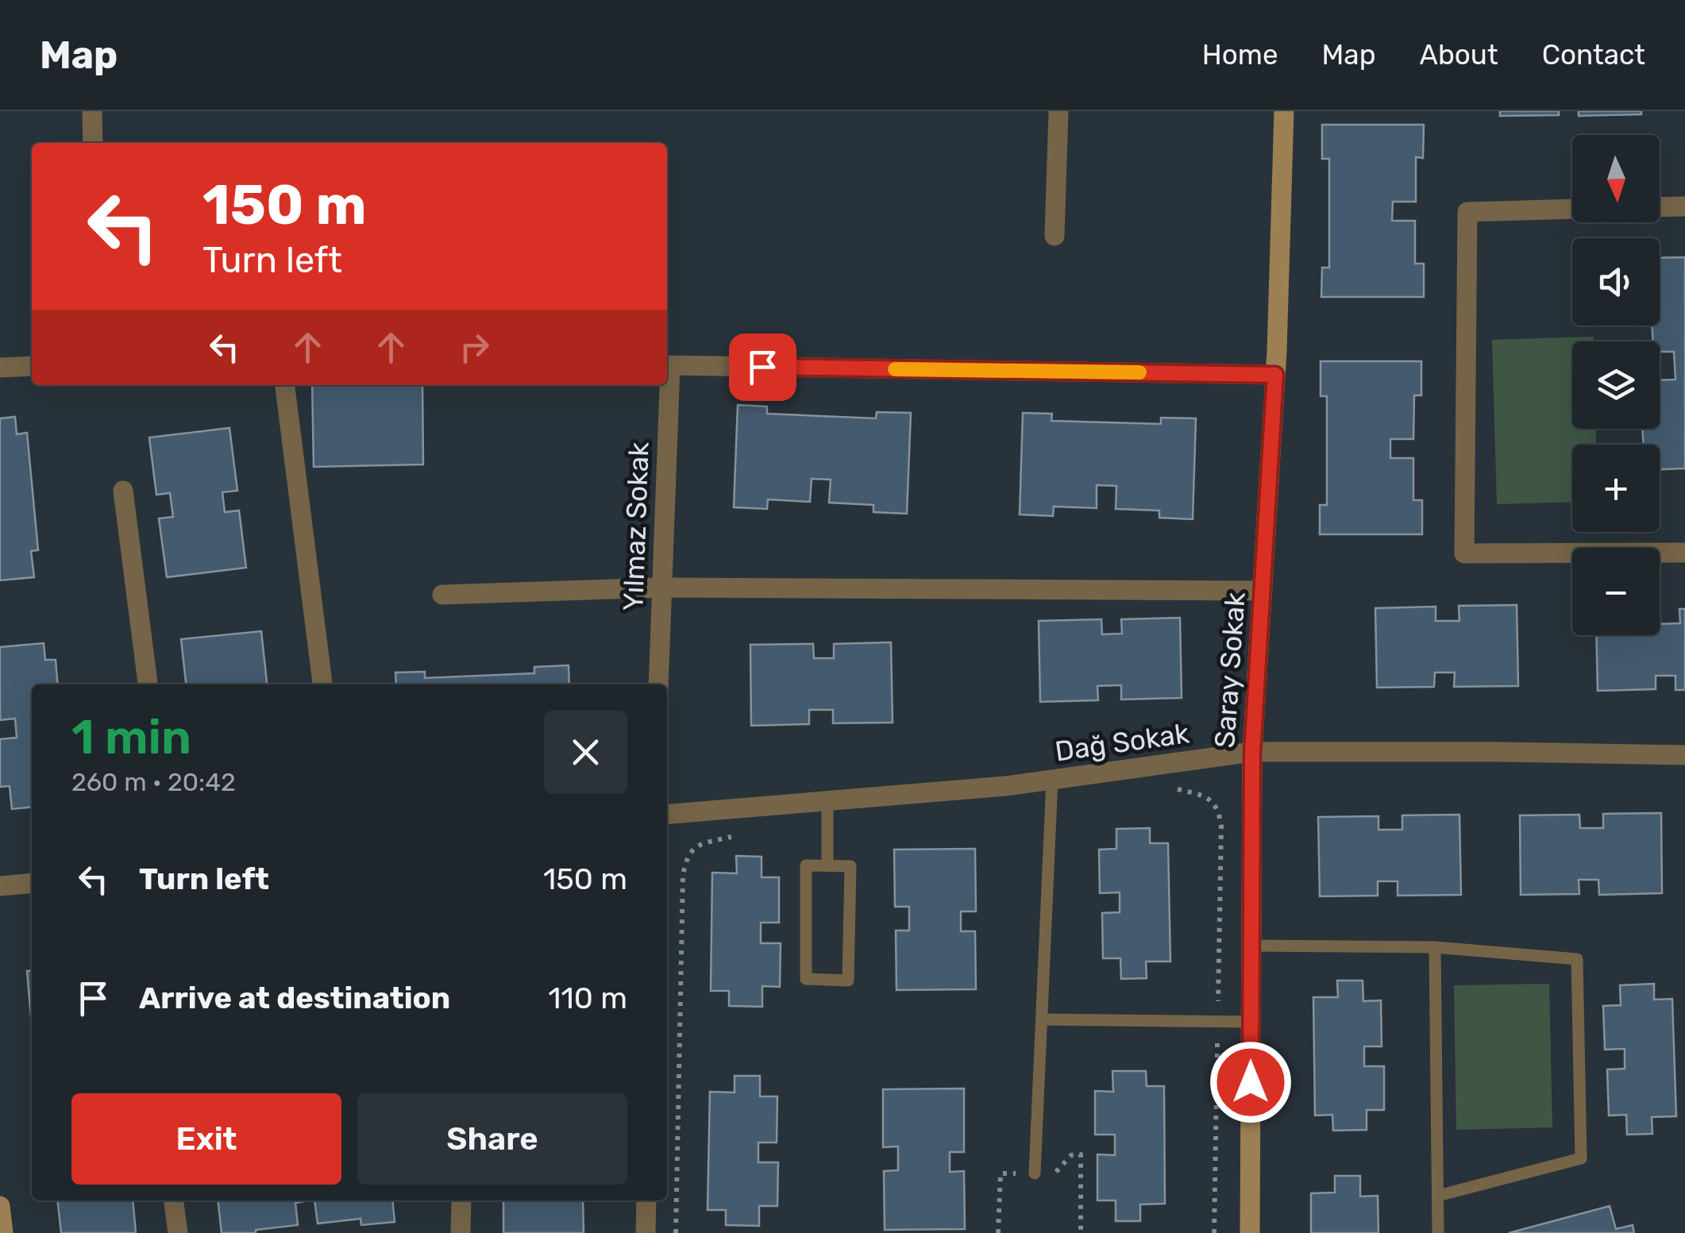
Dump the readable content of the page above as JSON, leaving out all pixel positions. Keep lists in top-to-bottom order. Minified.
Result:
{"streets":{"street":["Yılmaz Sokak","Saray Sokak","Dağ Sokak"]},"crossings":[["Saray Sokak","Dağ Sokak"]],"north":"bottom","page":{"header":"Map","nav":["Home","Map","About","Contact"],"map_buttons":["+","−"],"turn":["150 m","Turn left"],"heading":["1 min","260 m · 20:42"],"list":[{"name":"Turn left","value":"150 m"},{"name":"Arrive at destination","value":"110 m"}],"buttons":["Exit","Share"]}}
